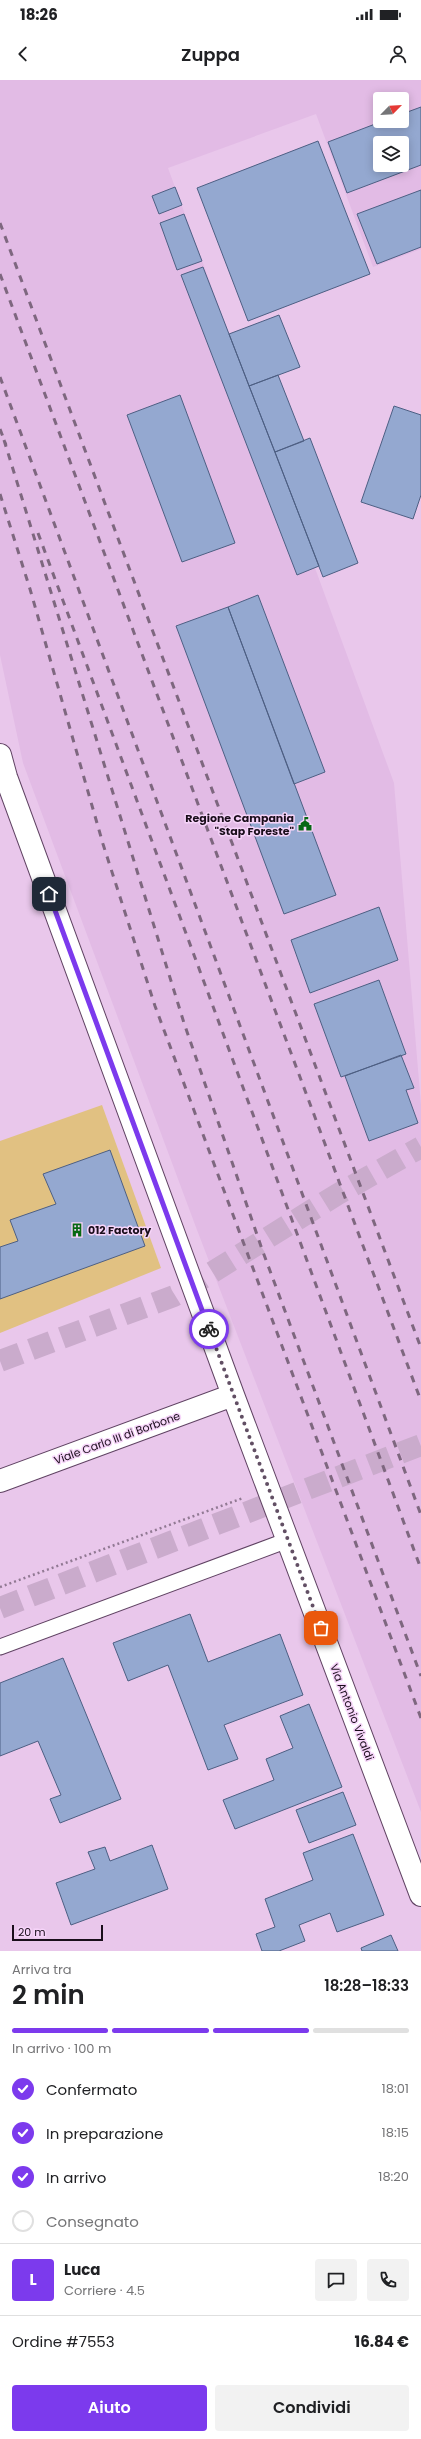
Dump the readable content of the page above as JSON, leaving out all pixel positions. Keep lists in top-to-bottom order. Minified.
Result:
{"streets":{"street":["Viale Carlo III di Borbone","Via Antonio Vivaldi"]},"crossings":[["Viale Carlo III di Borbone","Via Antonio Vivaldi"]],"places":{"public building":["Regione Campania \"Stap Foreste\""],"building":["012 Factory"]},"scale_bar":"20 m","north":"top right","page":{"status":"18:26","header":"Zuppa","scale":"20 m","heading":["2 min","Arriva tra","18:28–18:33"],"panel":["Luca","Corriere · 4.5","Ordine #7553","16.84 €"],"bar":"In arrivo · 100 m","list":[["Confermato","18:01"],["In preparazione","18:15"],["In arrivo","18:20"],"Consegnato"],"round":"L","buttons":["Aiuto","Condividi"]}}
